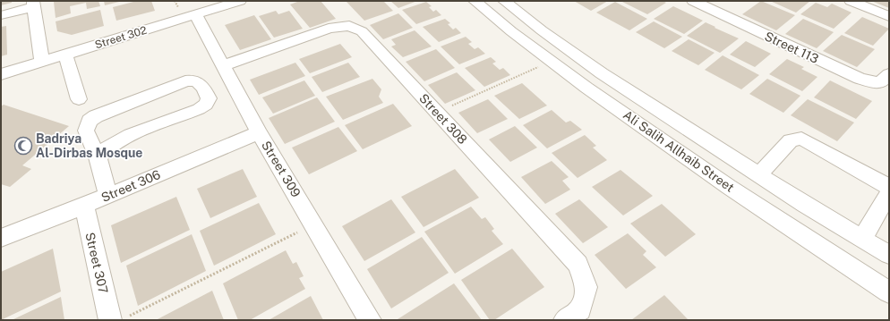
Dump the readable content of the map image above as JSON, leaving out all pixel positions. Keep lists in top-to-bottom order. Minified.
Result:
{"streets":{"street":["Street 302","Street 113","Street 308","Ali Salih Allhaib Street","Street 309","Street 306","Street 307"]},"crossings":[["Street 302","Street 309"],["Street 308","Street 309"],["Street 309","Street 306"],["Street 306","Street 307"]],"places":{"mosque":["Badriya Al-Dirbas Mosque"]}}
